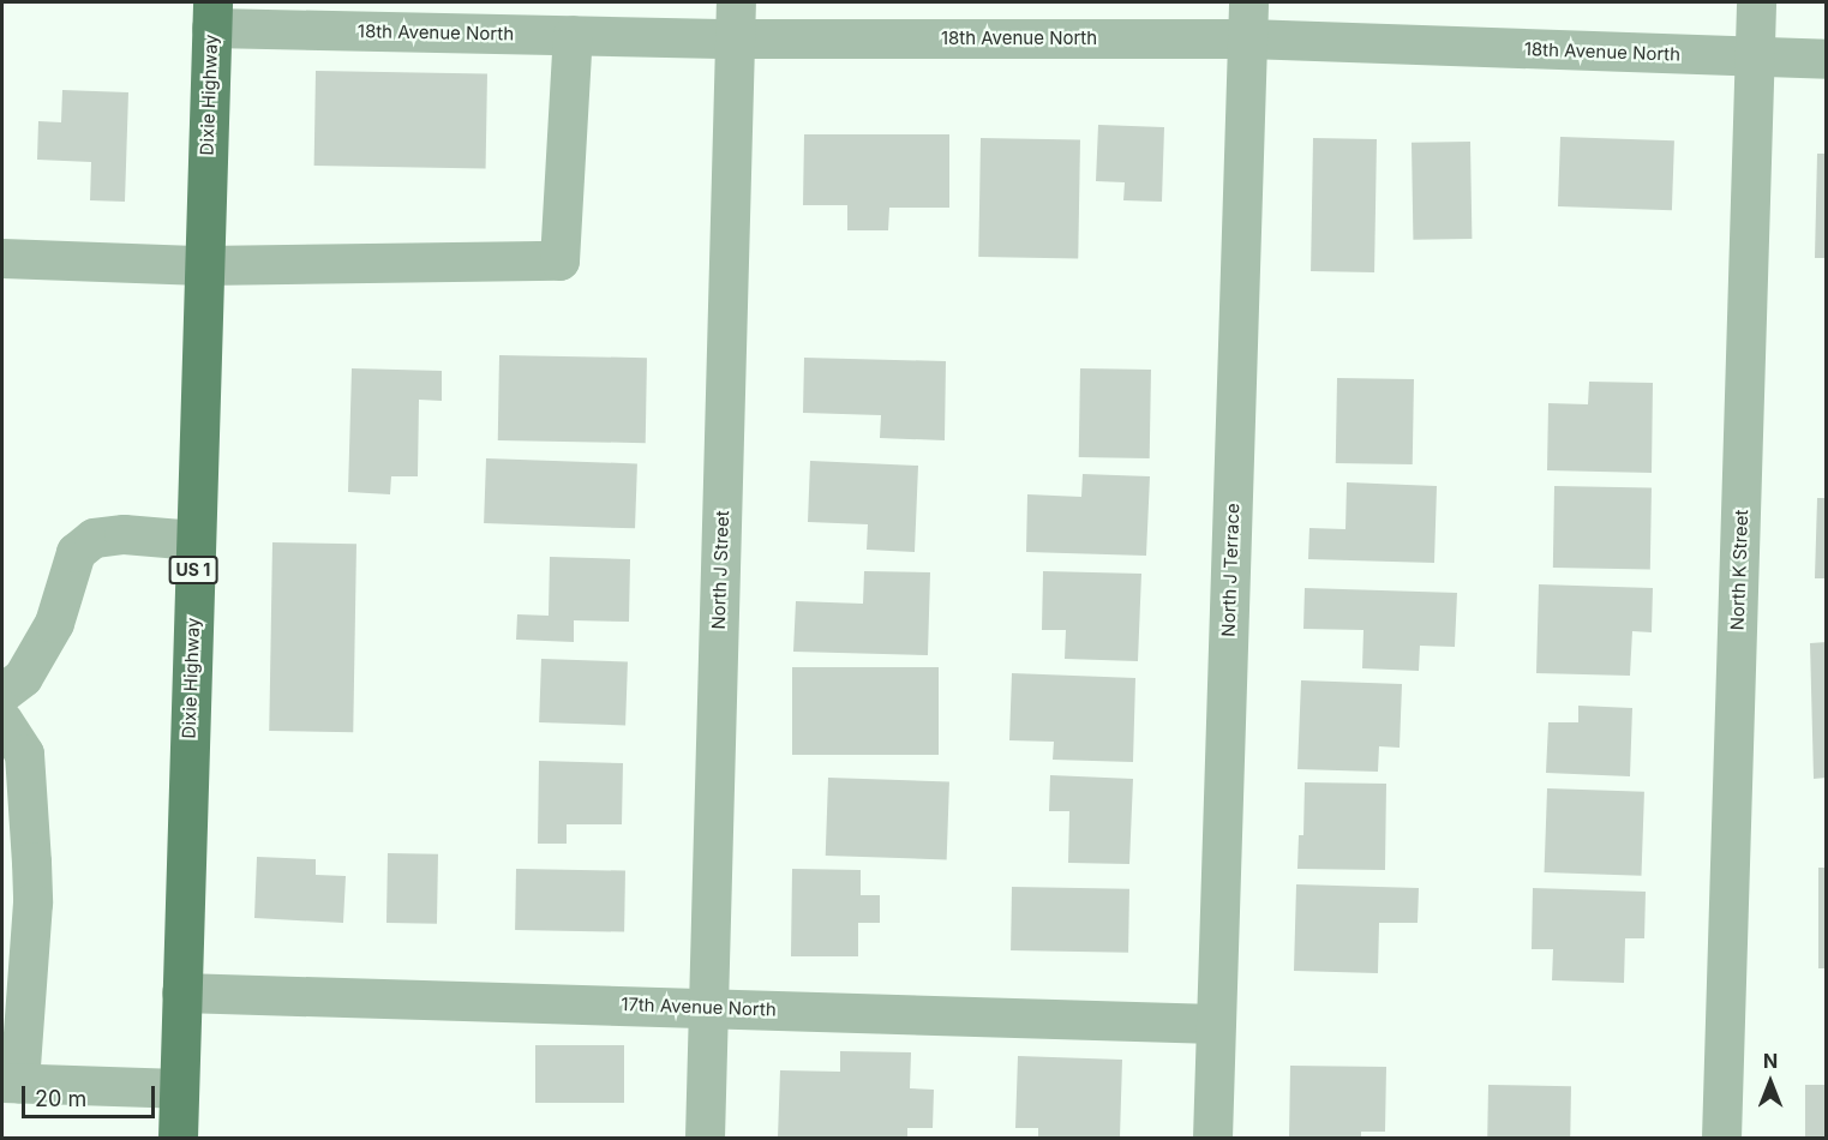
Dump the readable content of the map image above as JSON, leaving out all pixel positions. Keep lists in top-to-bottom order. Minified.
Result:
{"streets":{"main road":["Dixie Highway","US 1"],"street":["18th Avenue North","North J Street","North J Terrace","North K Street","17th Avenue North"]},"crossings":[["18th Avenue North","Dixie Highway"],["18th Avenue North","North J Street"],["18th Avenue North","North J Terrace"],["18th Avenue North","North K Street"],["Dixie Highway","17th Avenue North"],["North J Street","17th Avenue North"],["North J Terrace","17th Avenue North"]],"scale_bar":"20 m","north":"top"}
